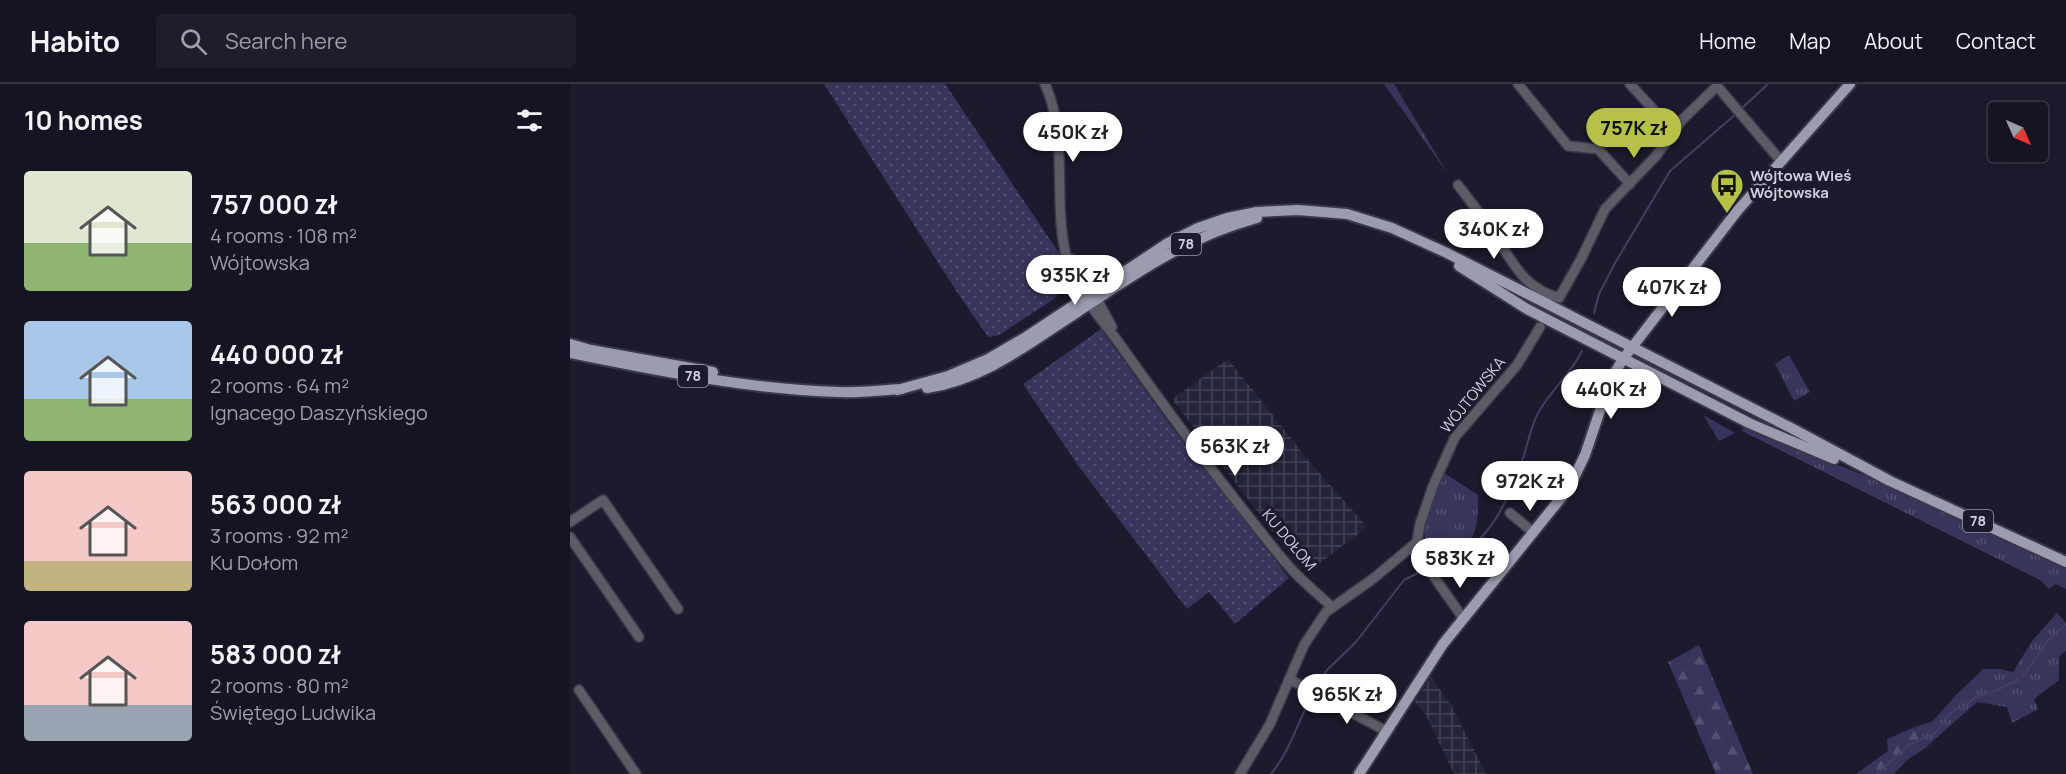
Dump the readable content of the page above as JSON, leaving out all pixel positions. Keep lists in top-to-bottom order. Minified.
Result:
{"streets":{"main road":["78"],"street":["WÓJTOWSKA","KU DOŁOM"]},"crossings":[["78","KU DOŁOM"]],"places":{"bus stop":["Wójtowa Wieś Wójtowska"]},"north":"bottom right","page":{"header":"Habito","search":"Search here","nav":["Home","Map","About","Contact"],"heading":"10 homes","price":["757K zł","450K zł","340K zł","935K zł","407K zł","440K zł","563K zł","972K zł","583K zł","965K zł"],"list":[{"name":"757 000 zł","note":"4 rooms · 108 m² · Wójtowska"},{"name":"440 000 zł","note":"2 rooms · 64 m² · Ignacego Daszyńskiego"},{"name":"563 000 zł","note":"3 rooms · 92 m² · Ku Dołom"},{"name":"583 000 zł","note":"2 rooms · 80 m² · Świętego Ludwika"}]}}
